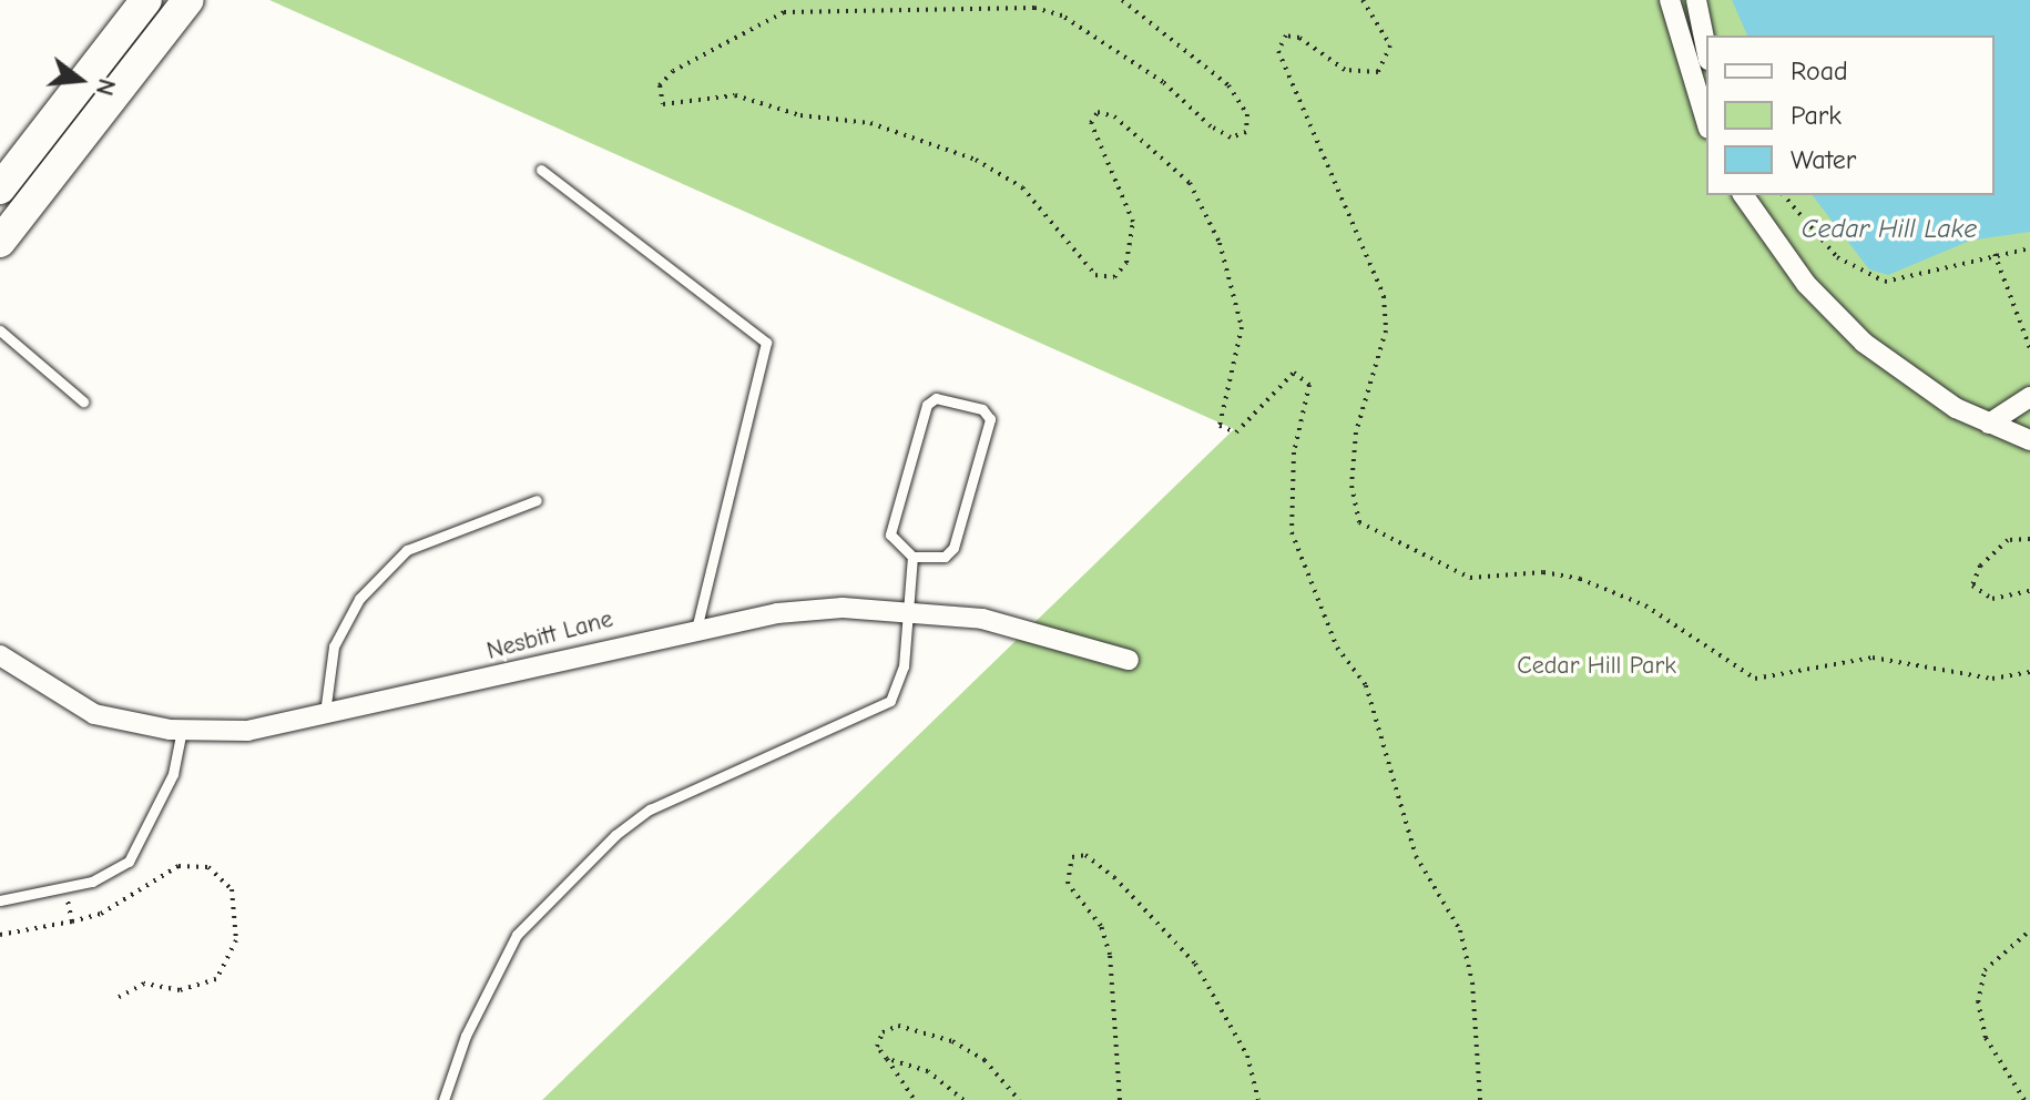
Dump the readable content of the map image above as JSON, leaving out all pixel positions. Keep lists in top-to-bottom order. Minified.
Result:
{"streets":{"street":["Nesbitt Lane"]},"water":["Cedar Hill Lake"],"parks":["Cedar Hill Park"],"legend":["Road","Park","Water"],"north":"right"}
